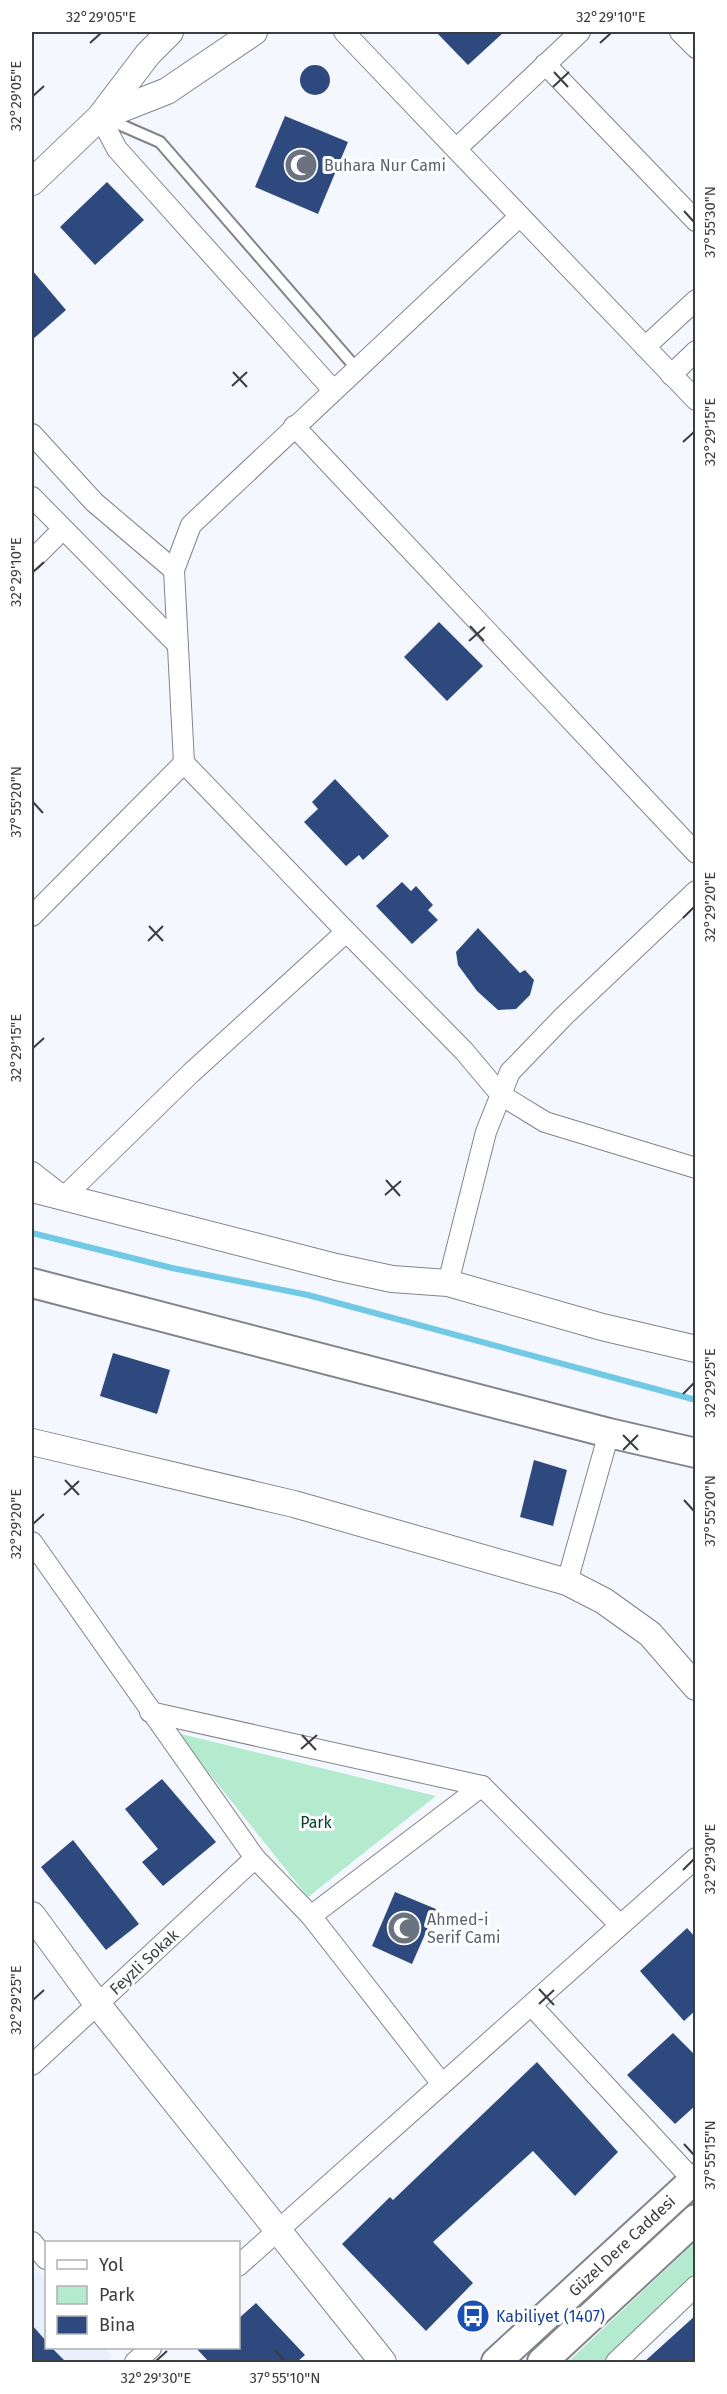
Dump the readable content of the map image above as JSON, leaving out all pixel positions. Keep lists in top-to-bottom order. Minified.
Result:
{"streets":{"main road":["Güzel Dere Caddesi"],"street":["Feyzli Sokak"]},"parks":["Park"],"places":{"mosque":["Buhara Nur Cami","Ahmed-i Serif Cami"],"bus stop":["Kabiliyet (1407)"]},"legend":["Yol","Park","Bina"],"coordinates":["32°29'05\"E","32°29'10\"E","37°55'30\"N","32°29'15\"E","37°55'20\"N","32°29'20\"E","32°29'25\"E","32°29'30\"E","37°55'15\"N","37°55'10\"N"]}
